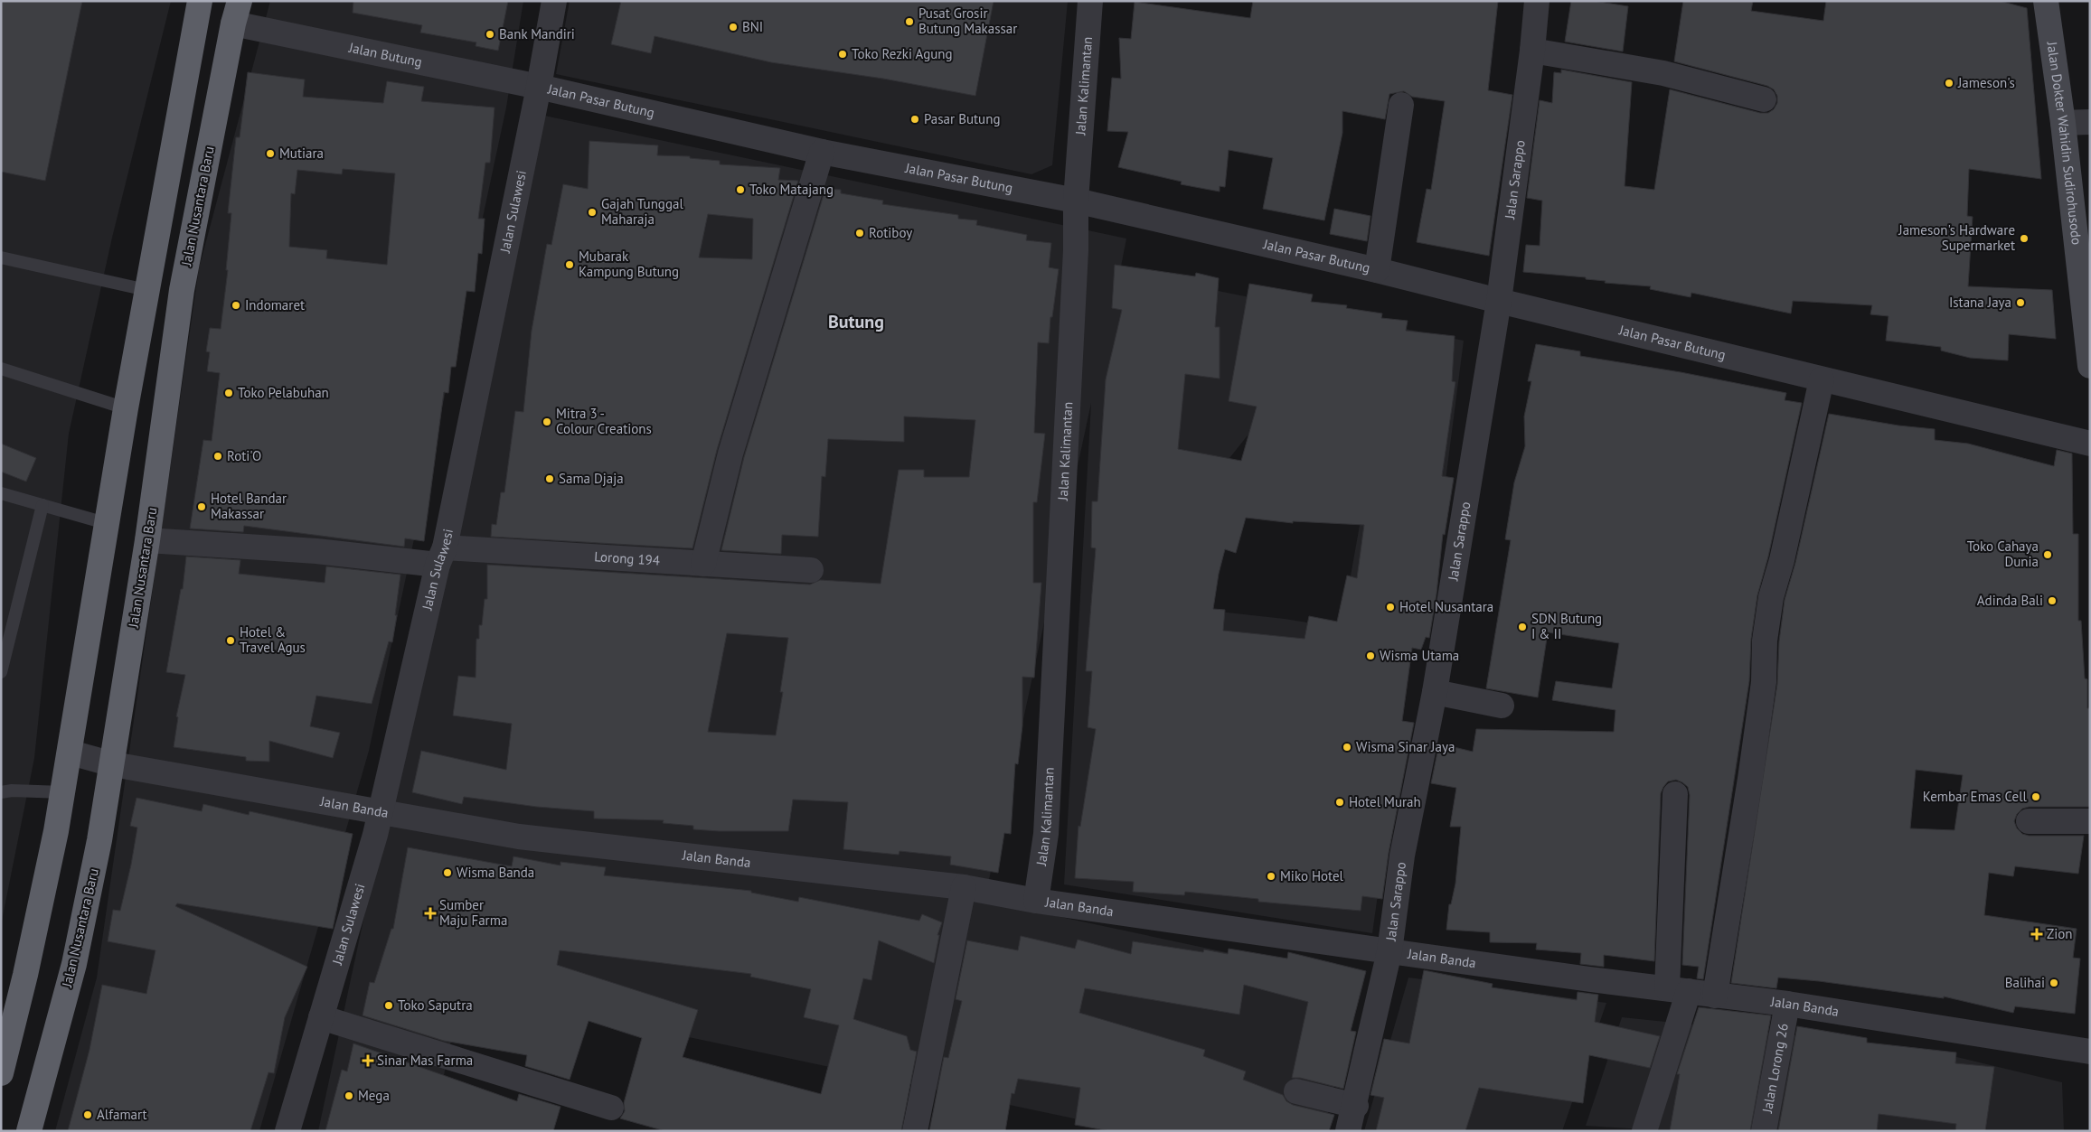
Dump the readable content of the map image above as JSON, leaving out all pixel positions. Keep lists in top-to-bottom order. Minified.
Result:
{"streets":{"highway":["Jalan Nusantara Baru"],"main road":["Jalan Dokter Wahidin Sudirohusodo"],"street":["Jalan Butung","Jalan Kalimantan","Jalan Pasar Butung","Jalan Sarappo","Jalan Sulawesi","Lorong 194","Jalan Banda","Jalan Lorong 26"]},"crossings":[["Jalan Butung","Jalan Pasar Butung"],["Jalan Butung","Jalan Nusantara Baru"],["Jalan Butung","Jalan Sulawesi"],["Jalan Kalimantan","Jalan Pasar Butung"],["Jalan Kalimantan","Jalan Banda"],["Jalan Pasar Butung","Jalan Sarappo"],["Jalan Pasar Butung","Jalan Sulawesi"],["Jalan Sarappo","Jalan Banda"],["Jalan Nusantara Baru","Lorong 194"],["Jalan Nusantara Baru","Jalan Banda"],["Jalan Sulawesi","Lorong 194"],["Jalan Sulawesi","Jalan Banda"],["Jalan Banda","Jalan Lorong 26"]],"districts":["Butung"],"places":{"other":["Pusat Grosir Butung Makassar","BNI","Bank Mandiri","Toko Rezki Agung","Jameson's","Pasar Butung","Mutiara","Toko Matajang","Gajah Tunggal Maharaja","Rotiboy","Jameson's Hardware Supermarket","Mubarak Kampung Butung","Istana Jaya","Indomaret","Toko Pelabuhan","Mitra 3 - Colour Creations","Roti'O","Sama Djaja","Hotel Bandar Makassar","Toko Cahaya Dunia","Adinda Bali","Hotel Nusantara","SDN Butung I & II","Hotel & Travel Agus","Wisma Utama","Wisma Sinar Jaya","Kembar Emas Cell","Hotel Murah","Wisma Banda","Miko Hotel","Balihai","Toko Saputra","Mega","Alfamart"],"health":["Sumber Maju Farma","Zion","Sinar Mas Farma"]}}
